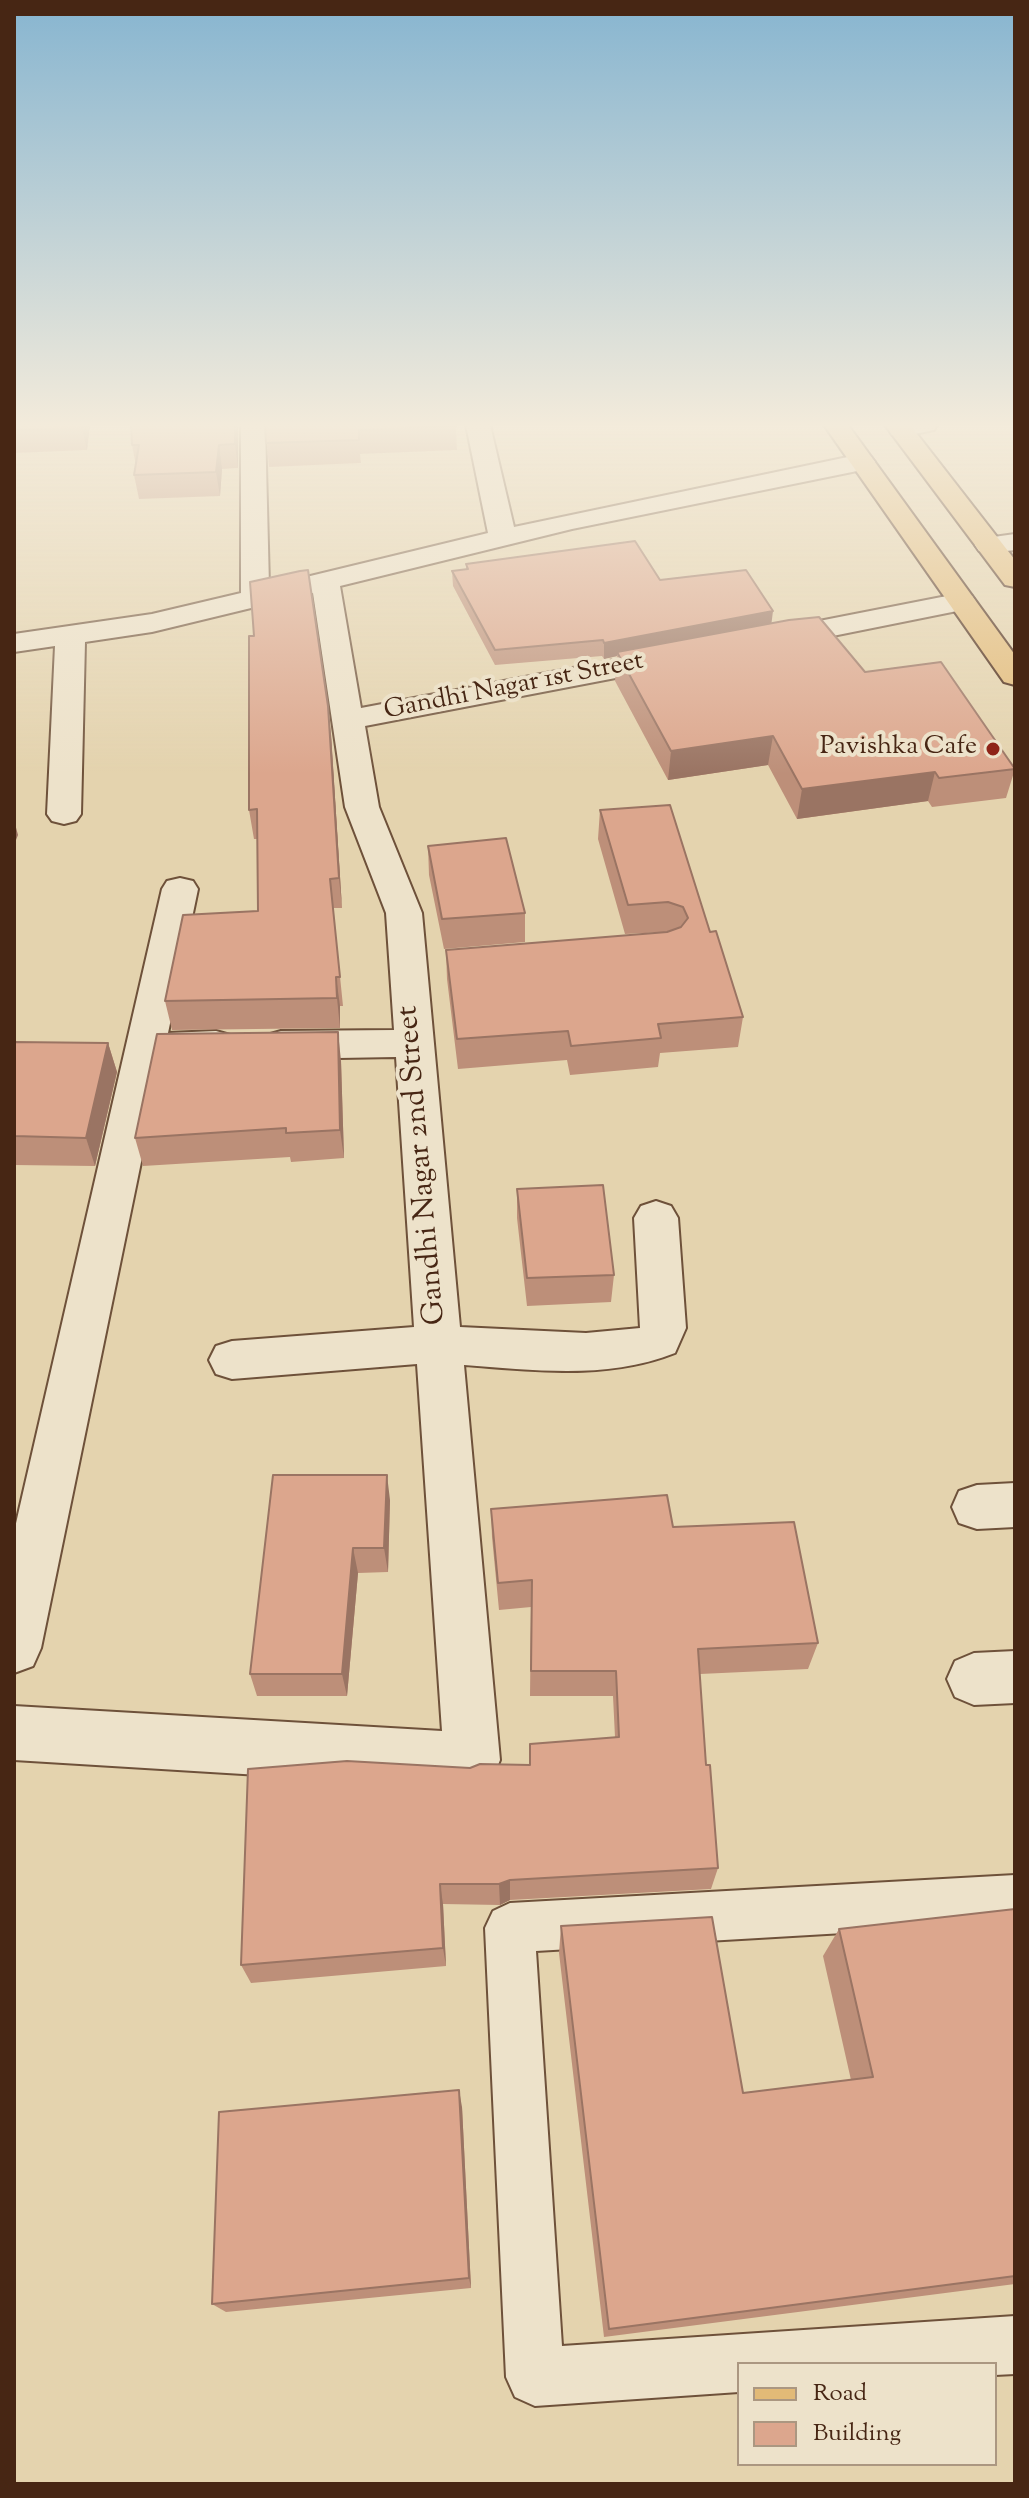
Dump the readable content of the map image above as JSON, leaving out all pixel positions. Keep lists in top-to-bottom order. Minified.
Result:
{"streets":{"street":["Gandhi Nagar 1st Street","Gandhi Nagar 2nd Street"]},"crossings":[["Gandhi Nagar 1st Street","Gandhi Nagar 2nd Street"]],"places":["Pavishka Cafe"],"legend":["Road","Building"]}
